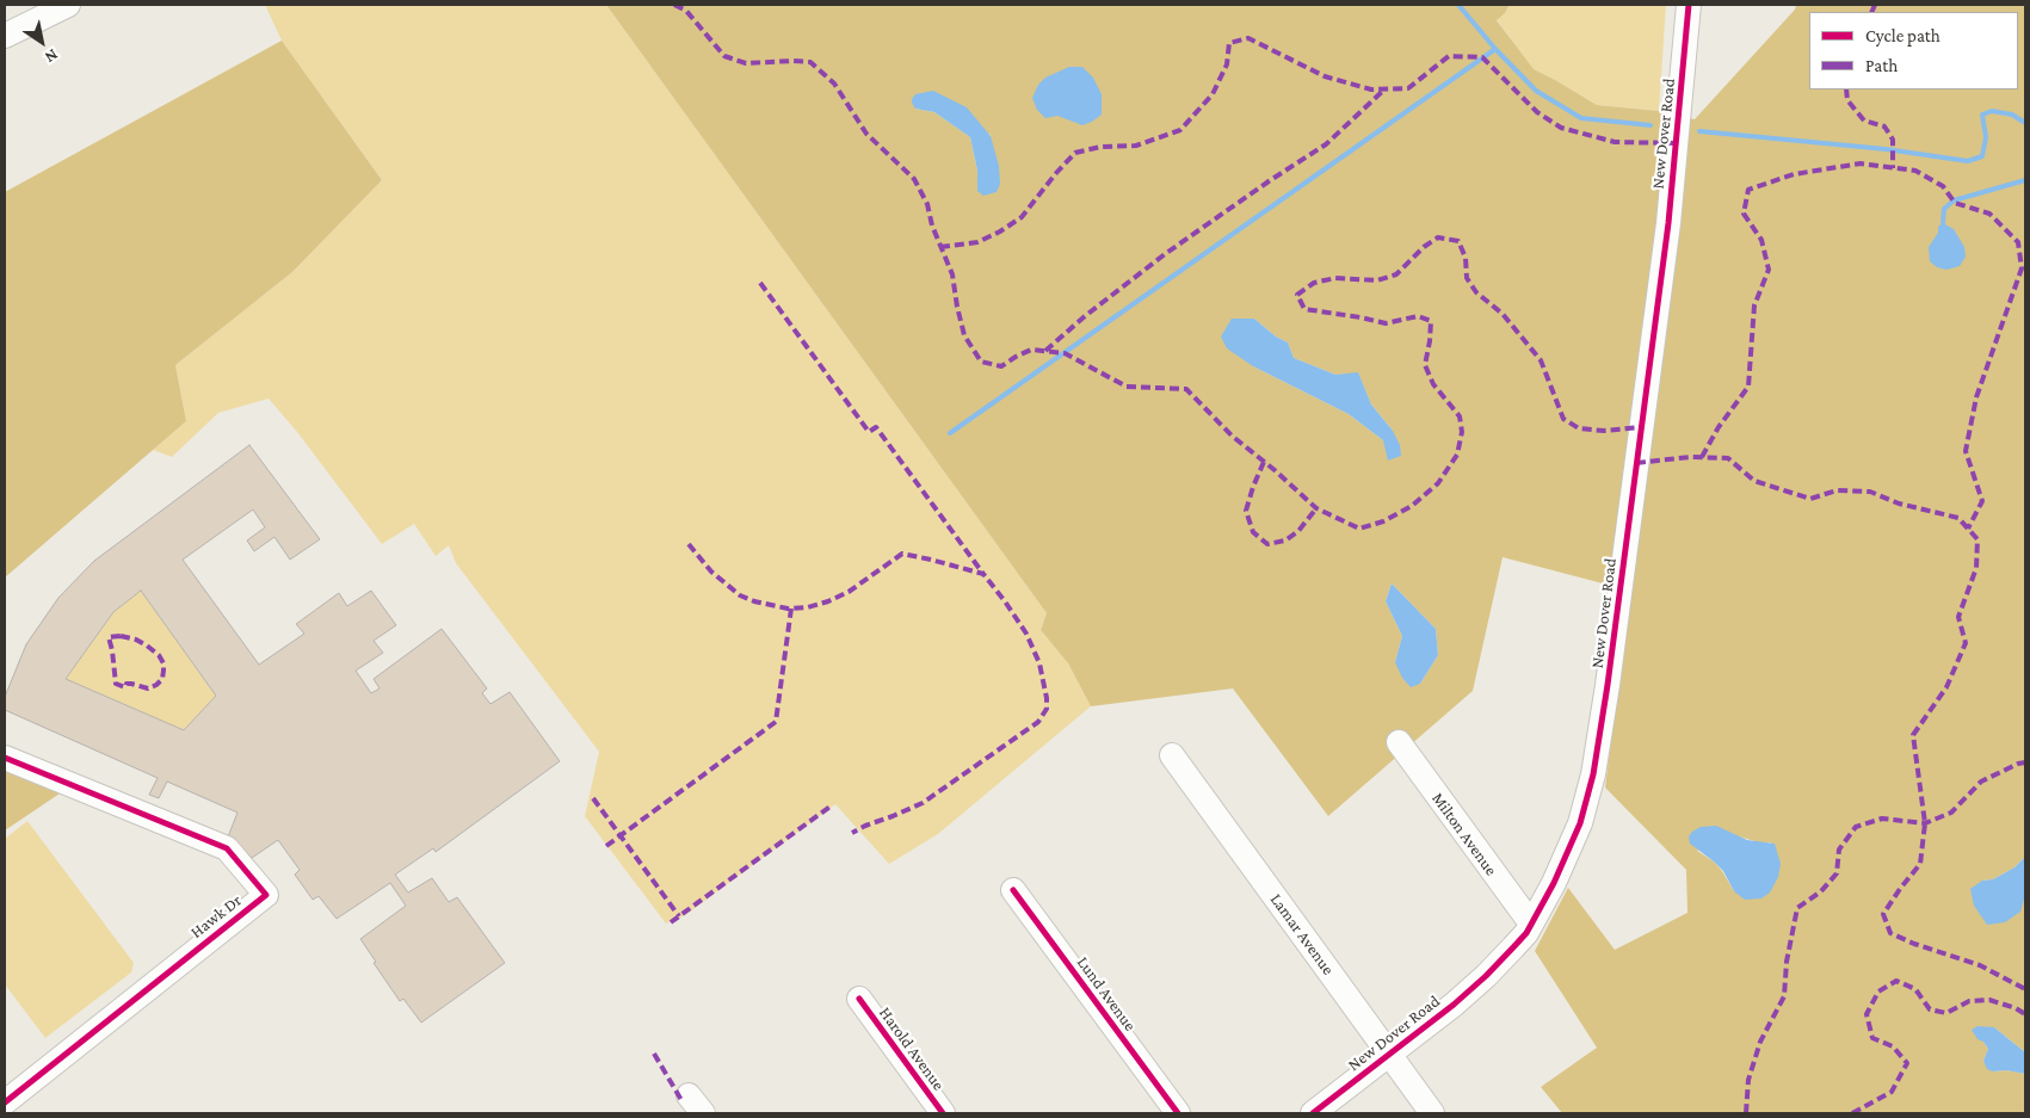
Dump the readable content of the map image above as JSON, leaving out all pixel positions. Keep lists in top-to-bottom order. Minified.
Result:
{"streets":{"street":["New Dover Road","Milton Avenue","Hawk Dr","Lamar Avenue","Lund Avenue","Harold Avenue"]},"crossings":[["New Dover Road","Milton Avenue"],["New Dover Road","Lamar Avenue"]],"legend":["Cycle path","Path"],"north":"bottom right"}
